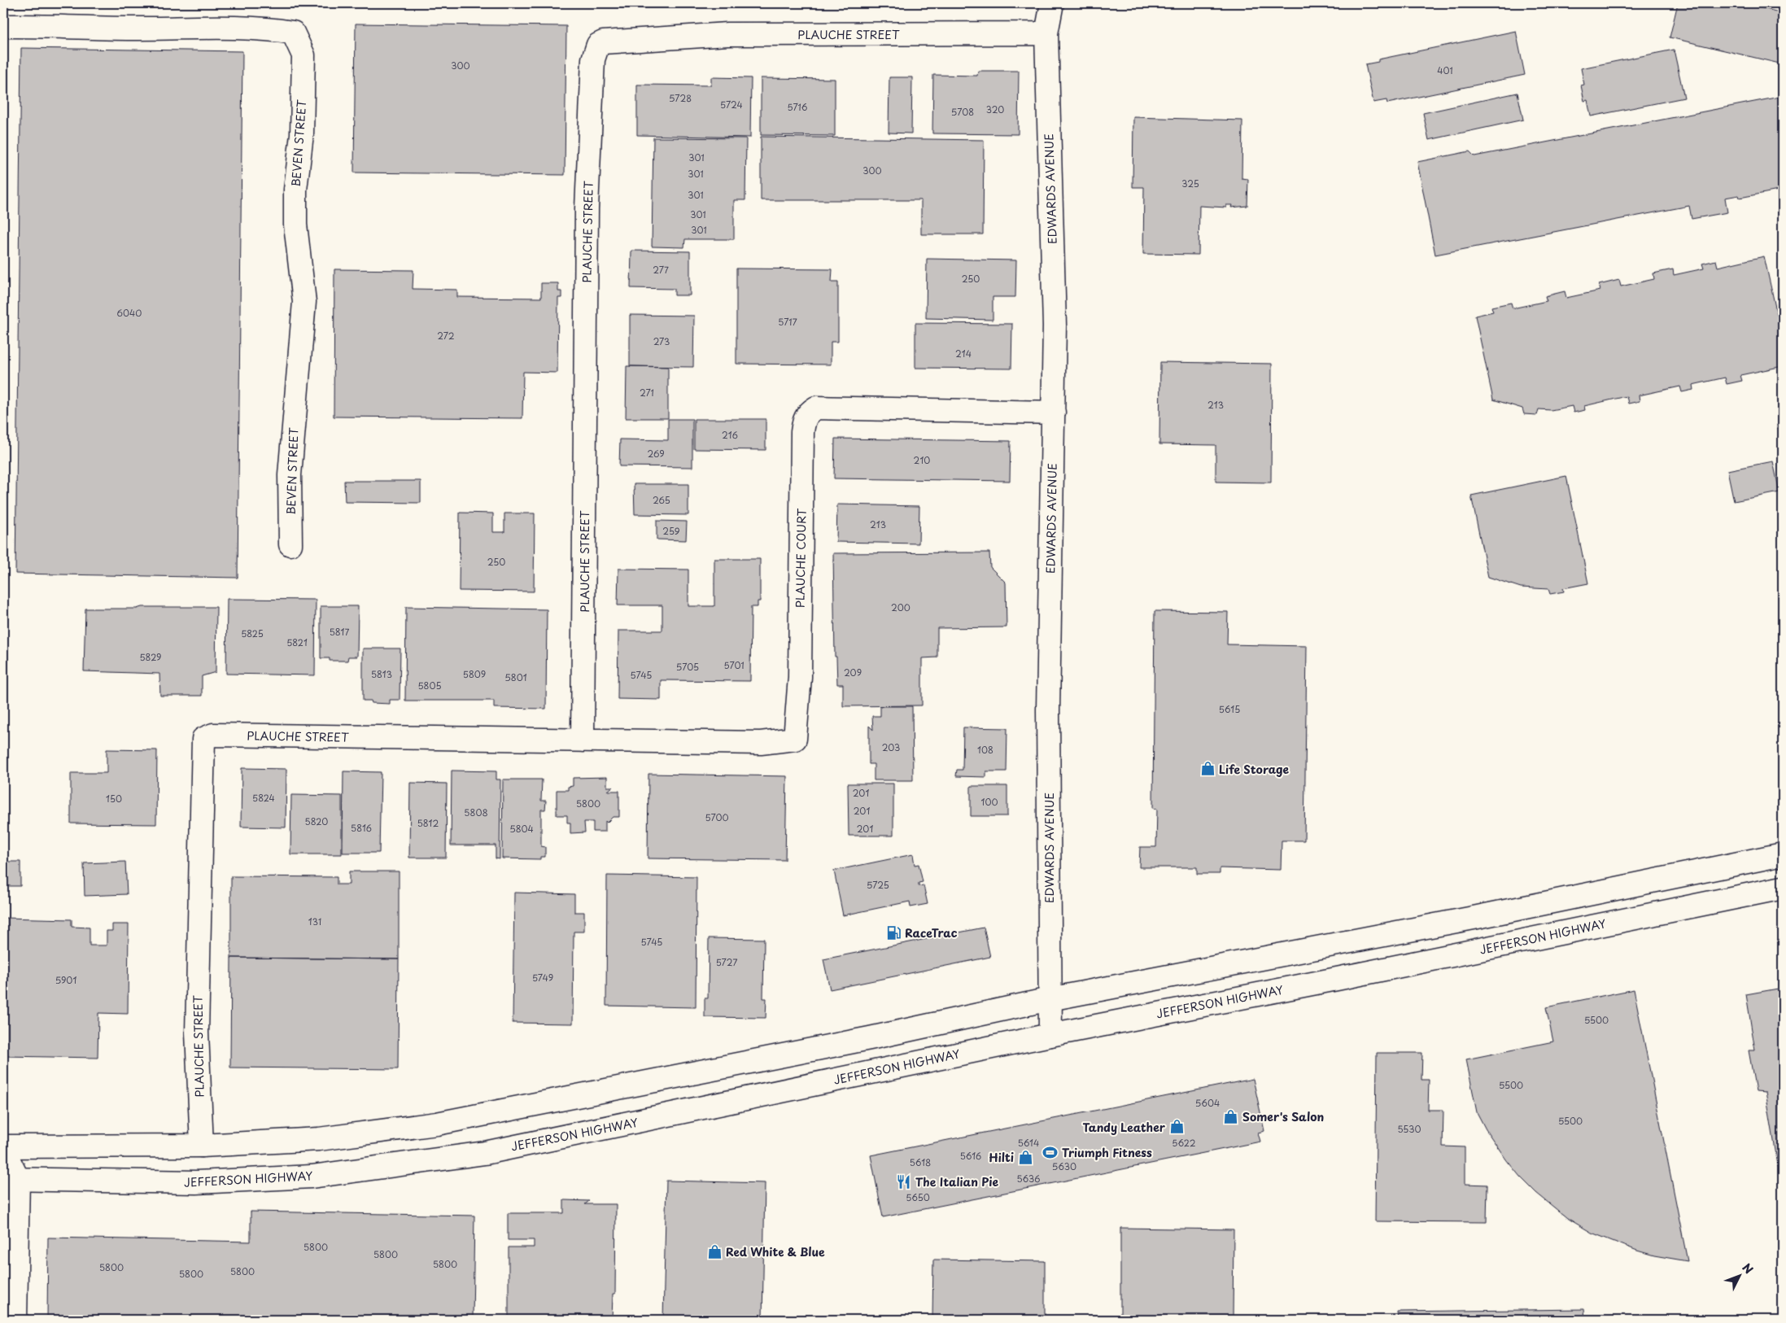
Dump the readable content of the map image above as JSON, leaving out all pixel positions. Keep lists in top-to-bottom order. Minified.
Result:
{"streets":{"street":["PLAUCHE STREET","BEVEN STREET","EDWARDS AVENUE","PLAUCHE COURT","JEFFERSON HIGHWAY"]},"crossings":[["PLAUCHE STREET","EDWARDS AVENUE"],["PLAUCHE STREET","PLAUCHE COURT"],["EDWARDS AVENUE","PLAUCHE COURT"],["EDWARDS AVENUE","JEFFERSON HIGHWAY"]],"places":{"shop":["Life Storage","Somer's Salon","Tandy Leather","Hilti","Red White & Blue"],"fuel station":["RaceTrac"],"sports":["Triumph Fitness"],"restaurant":["The Italian Pie"]},"house_numbers":["300","401","5728","5724","5716","320","5708","301","300","301","325","301","301","301","277","250","6040","5717","272","273","214","271","213","216","269","210","265","213","259","250","200","5817","5825","5821","5829","5701","5705","209","5813","5809","5745","5801","5805","5615","203","108","201","5824","150","100","5800","201","5808","5700","5820","5812","5816","5804","201","5725","131","5745","5727","5749","5901","5500","5500","5604","5500","5530","5614","5622","5616","5618","5630","5636","5650","5800","5800","5800","5800","5800","5800"],"north":"top right"}
